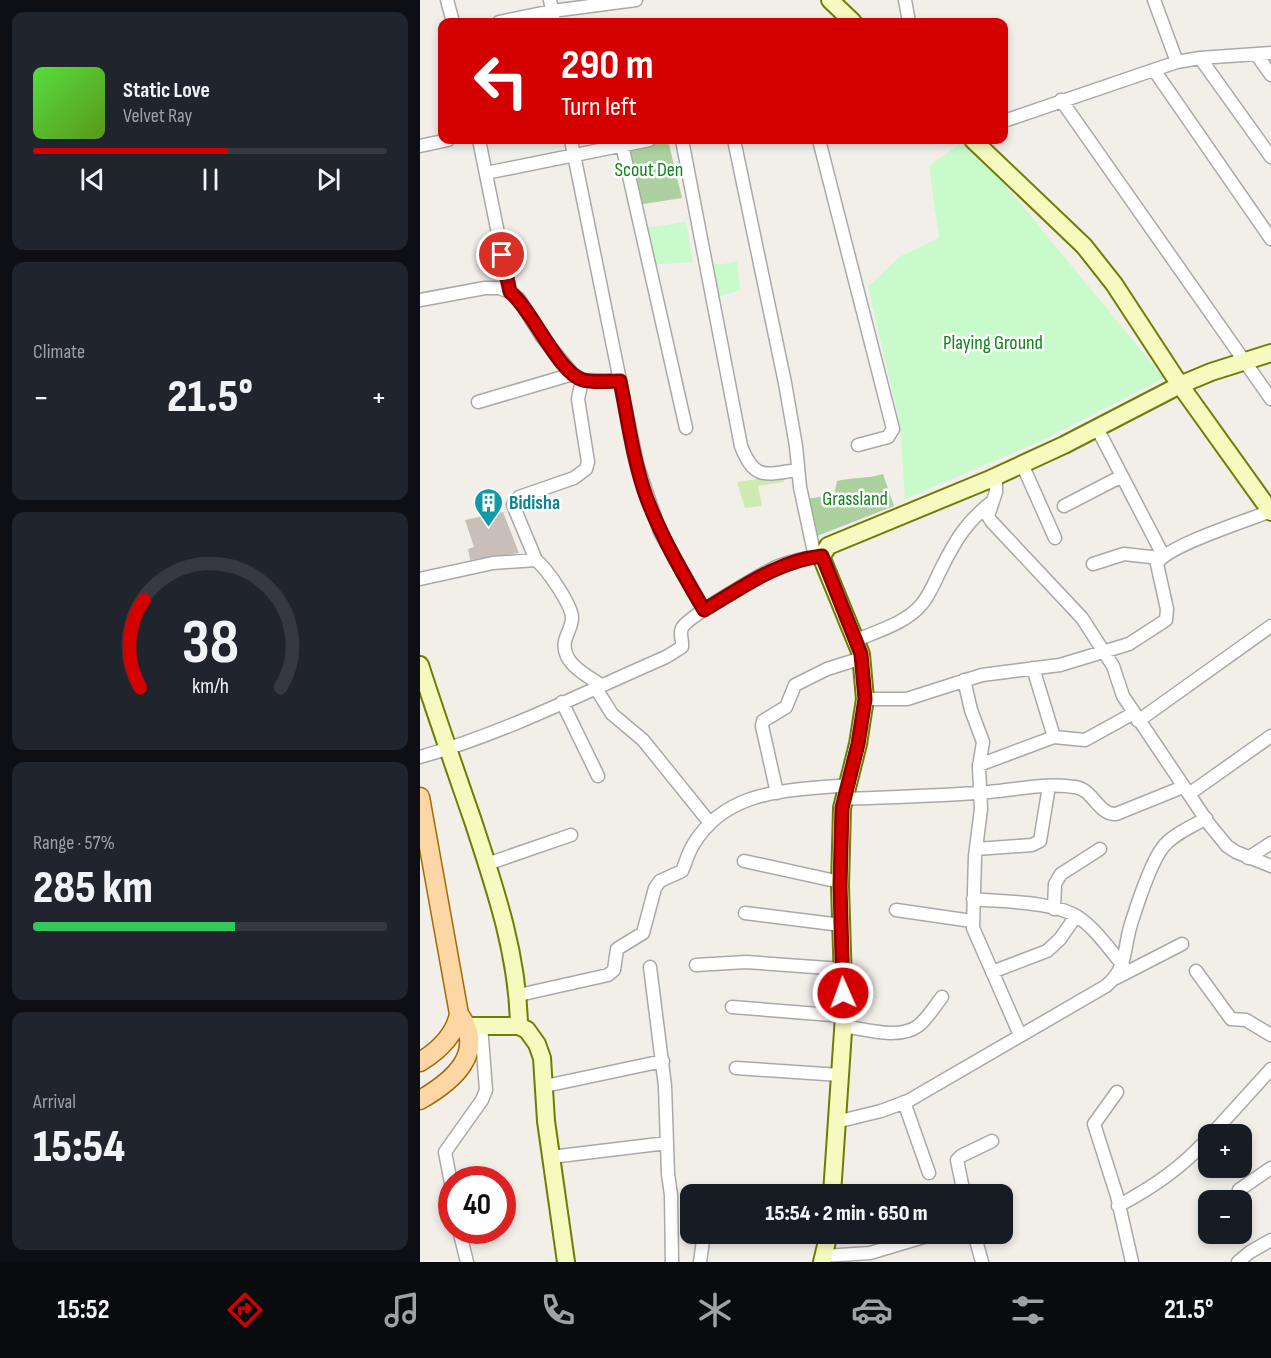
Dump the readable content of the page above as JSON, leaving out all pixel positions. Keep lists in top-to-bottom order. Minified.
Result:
{"parks":["Scout Den","Playing Ground","Grassland"],"places":{"building":["Bidisha"]},"page":{"turn":["290 m","Turn left"],"song":["Static Love","Velvet Ray"],"tile":["Climate",["Range · 57%","285 km"],["Arrival","15:54"]],"heat":["−","21.5°","+"],"map_buttons":["+","−"],"limit":"40","trip":"15:54 · 2 min · 650 m","tabs":["15:52","21.5°"],"gauge":["38","km/h"]}}
